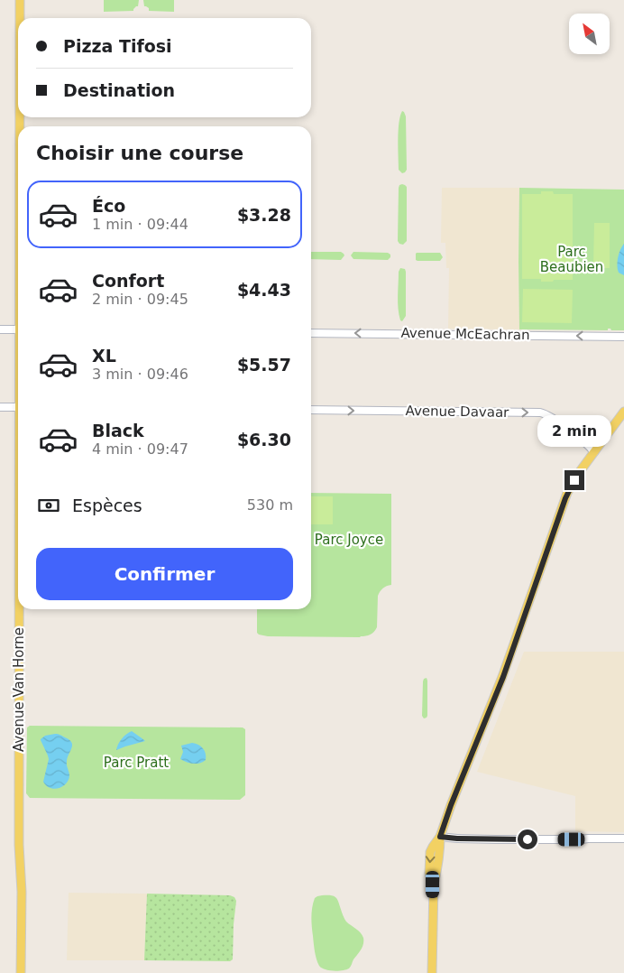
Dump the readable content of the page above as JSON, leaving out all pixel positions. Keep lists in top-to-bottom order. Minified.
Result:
{"streets":{"main road":["Avenue Van Horne"],"street":["Avenue McEachran","Avenue Davaar"]},"one_way":["Avenue McEachran","Avenue Davaar"],"parks":["Parc Beaubien","Parc Joyce","Parc Pratt"],"north":"top left","page":{"banner":["Pizza Tifosi","Destination"],"heading":"Choisir une course","list":[{"name":"Éco","note":"1 min · 09:44","value":"$3.28"},{"name":"Confort","note":"2 min · 09:45","value":"$4.43"},{"name":"XL","note":"3 min · 09:46","value":"$5.57"},{"name":"Black","note":"4 min · 09:47","value":"$6.30"}],"bubble":"2 min","pay":["Espèces","530 m"],"buttons":"Confirmer"}}
